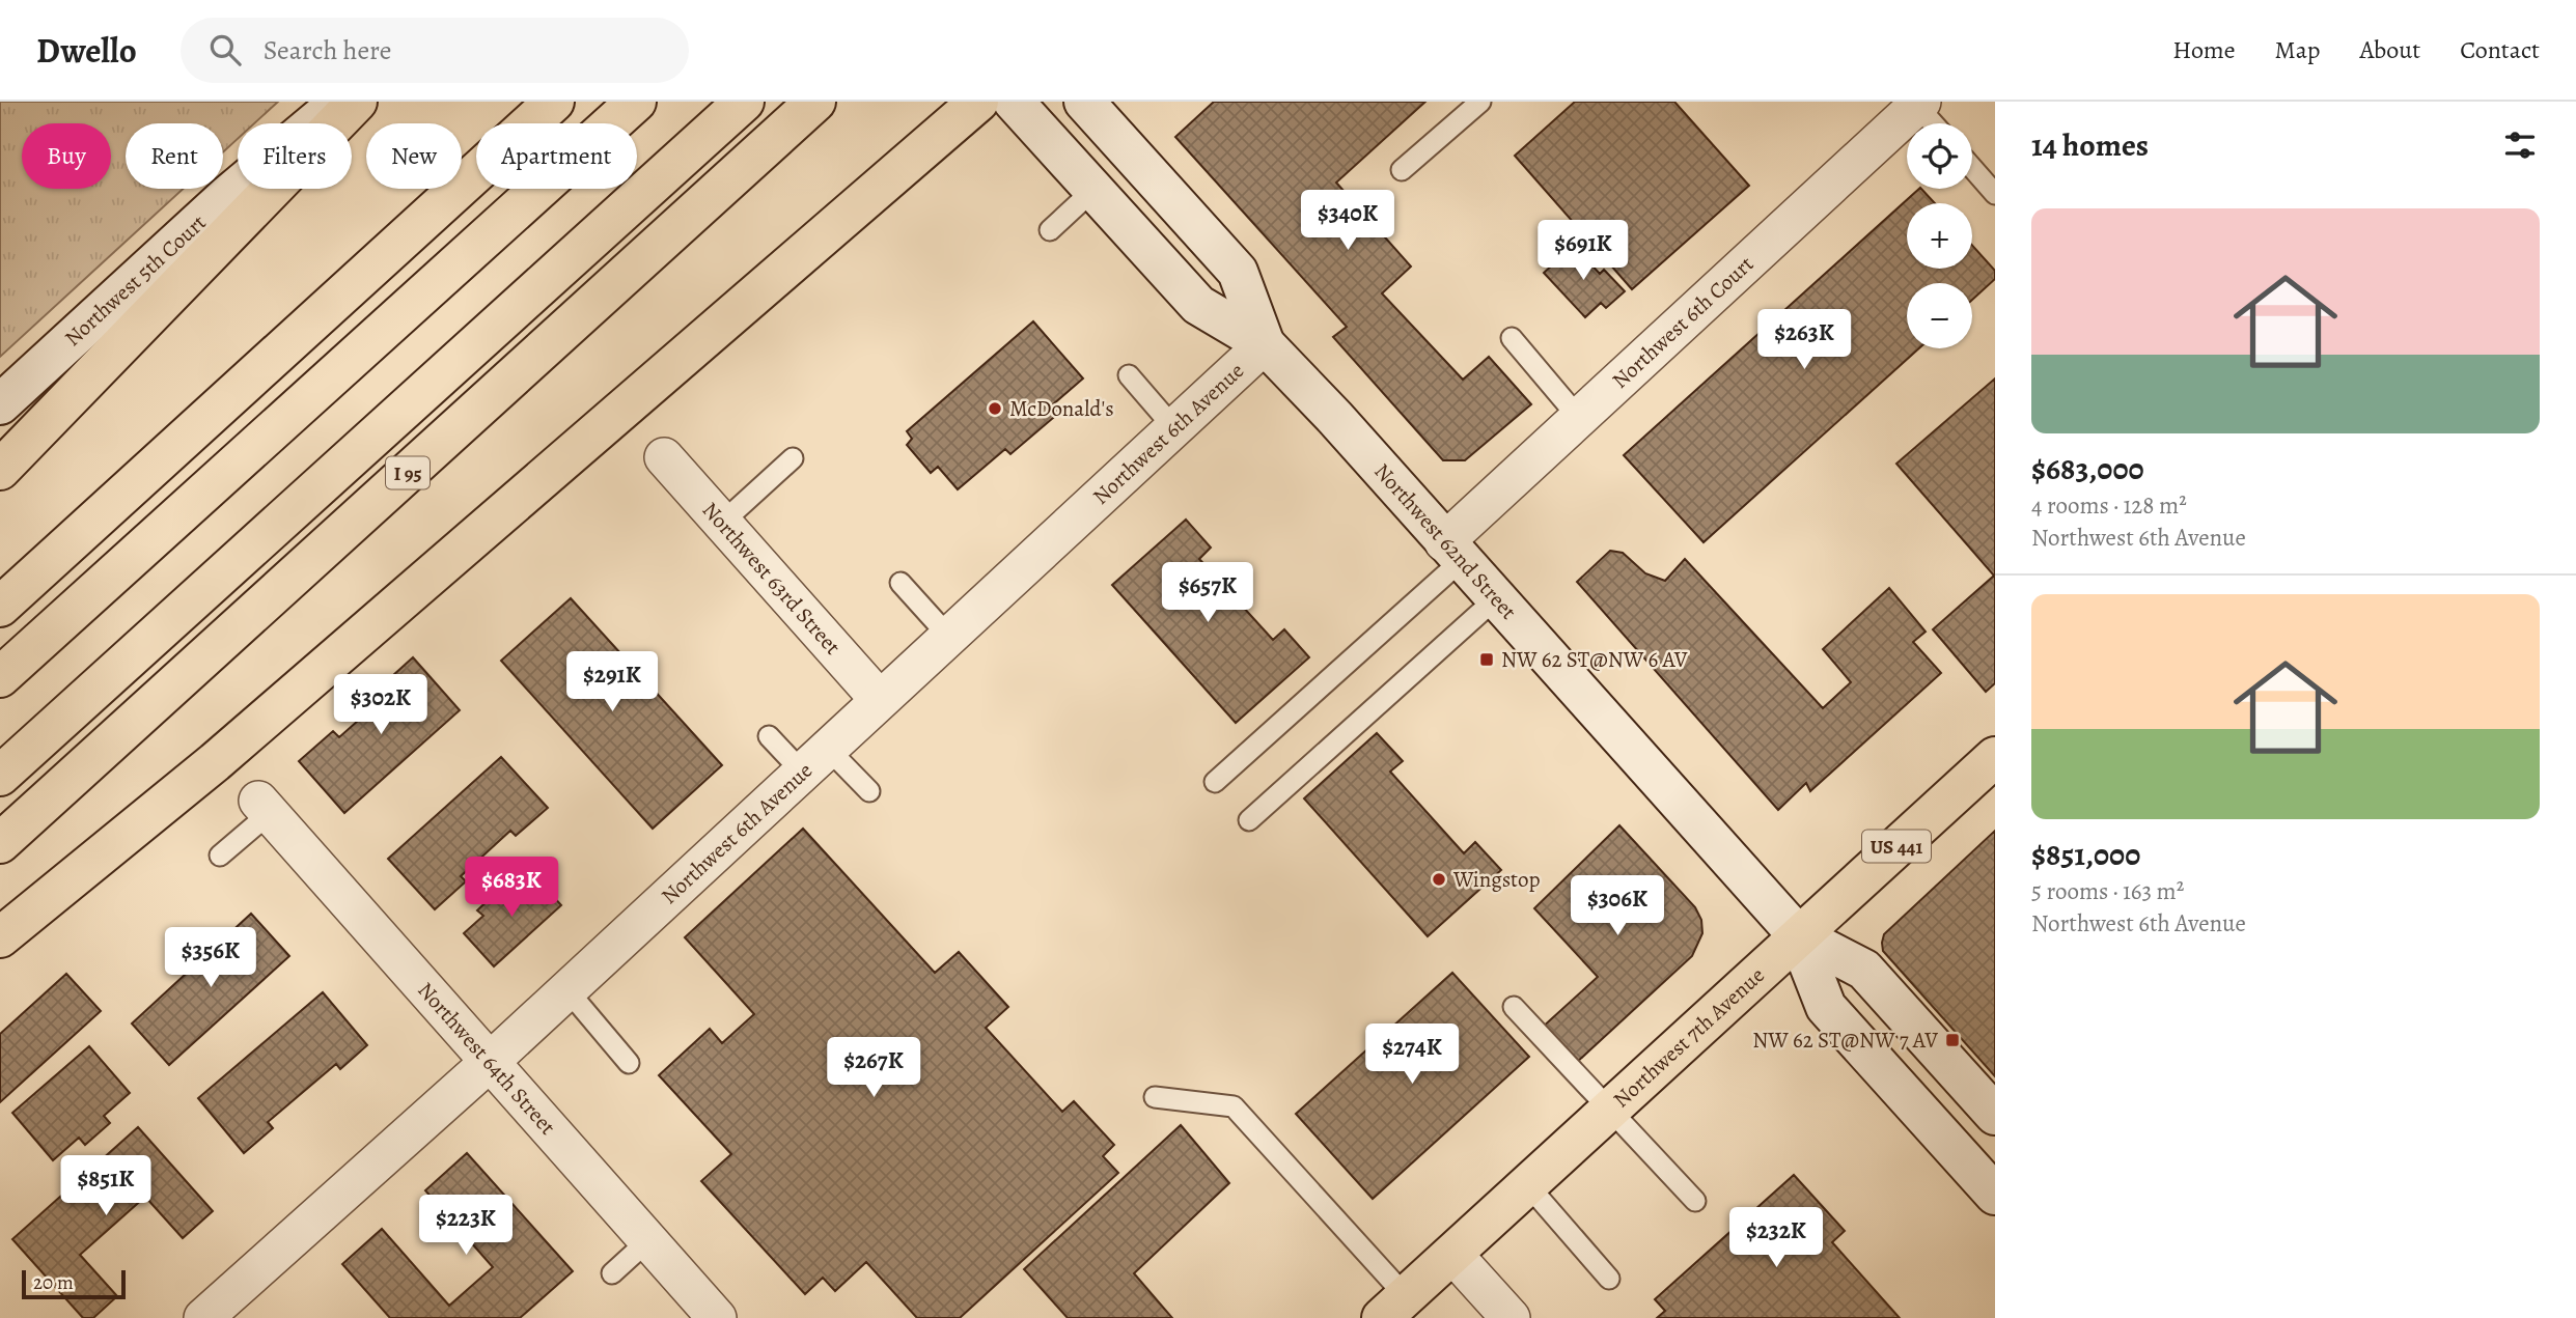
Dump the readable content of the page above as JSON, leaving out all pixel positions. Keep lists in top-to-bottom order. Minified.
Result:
{"streets":{"main road":["Northwest 5th Court","I 95","Northwest 62nd Street","US 441","Northwest 7th Avenue"],"street":["Northwest 6th Court","Northwest 6th Avenue","Northwest 63rd Street","Northwest 64th Street"]},"crossings":[["Northwest 6th Court","Northwest 62nd Street"],["Northwest 6th Avenue","Northwest 62nd Street"],["Northwest 6th Avenue","Northwest 63rd Street"],["Northwest 6th Avenue","Northwest 64th Street"],["Northwest 62nd Street","Northwest 7th Avenue"]],"places":{"other":["McDonald's","Wingstop"],"transit":["NW 62 ST@NW 6 AV","NW 62 ST@NW 7 AV"]},"scale_bar":"20 m","page":{"header":"Dwello","search":"Search here","nav":["Home","Map","About","Contact"],"heading":"14 homes","map_buttons":["+","−"],"chip":["Buy","Rent","Filters","New","Apartment"],"list":[{"name":"$683,000","note":"4 rooms · 128 m² · Northwest 6th Avenue"},{"name":"$851,000","note":"5 rooms · 163 m² · Northwest 6th Avenue"}],"price":["$340K","$691K","$263K","$657K","$291K","$302K","$683K","$306K","$356K","$274K","$267K","$851K","$223K","$232K"],"scale":"20 m"}}
